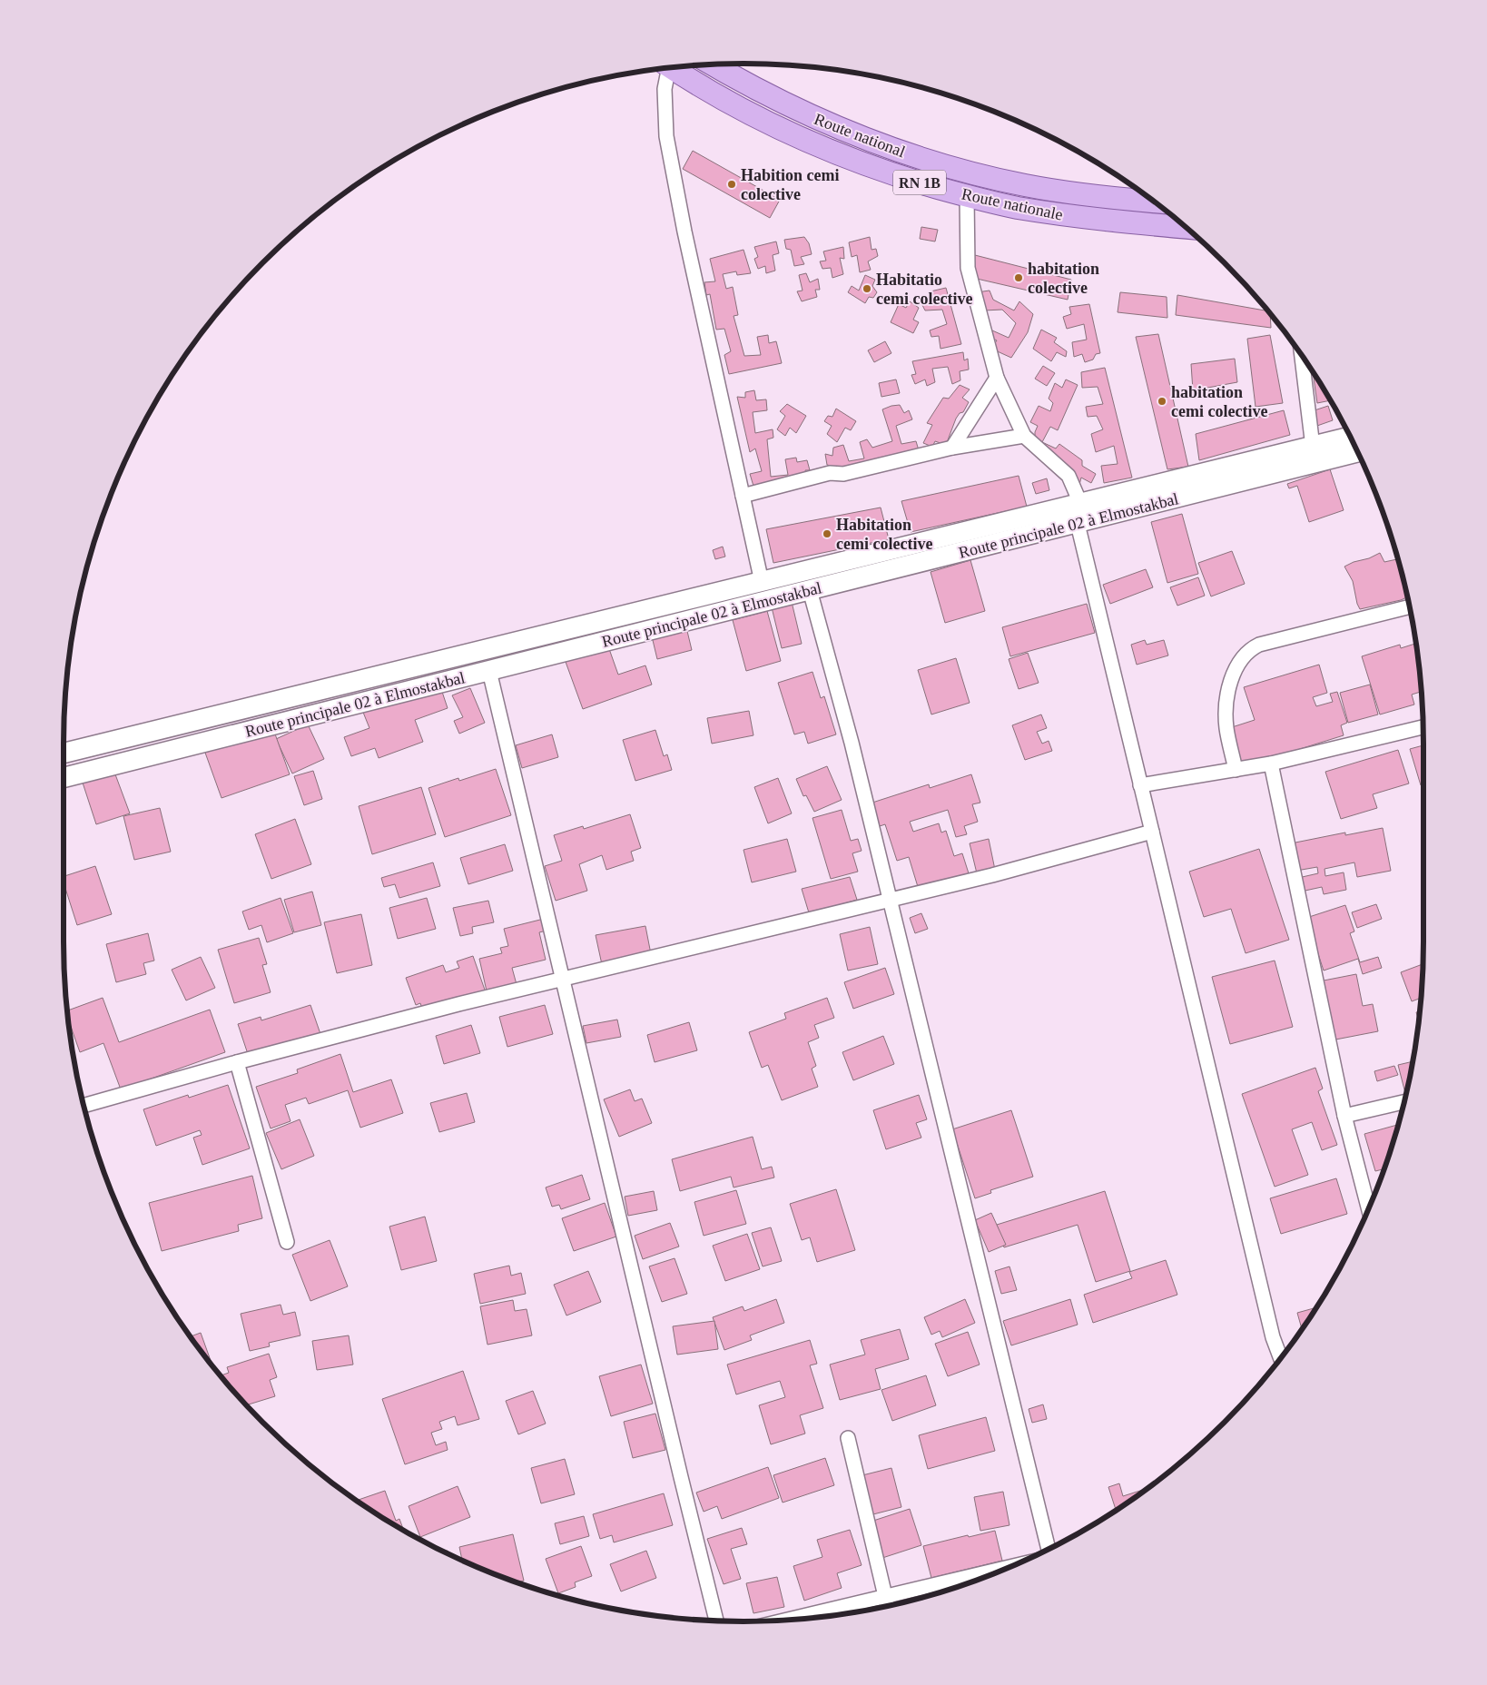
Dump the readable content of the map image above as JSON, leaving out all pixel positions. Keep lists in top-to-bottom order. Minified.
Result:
{"streets":{"main road":["Route national","RN 1B","Route nationale","Route principale 02 à Elmostakbal"]},"places":["Habition cemi colective","habitation colective","Habitatio cemi colective","habitation cemi colective","Habitation cemi colective"]}
